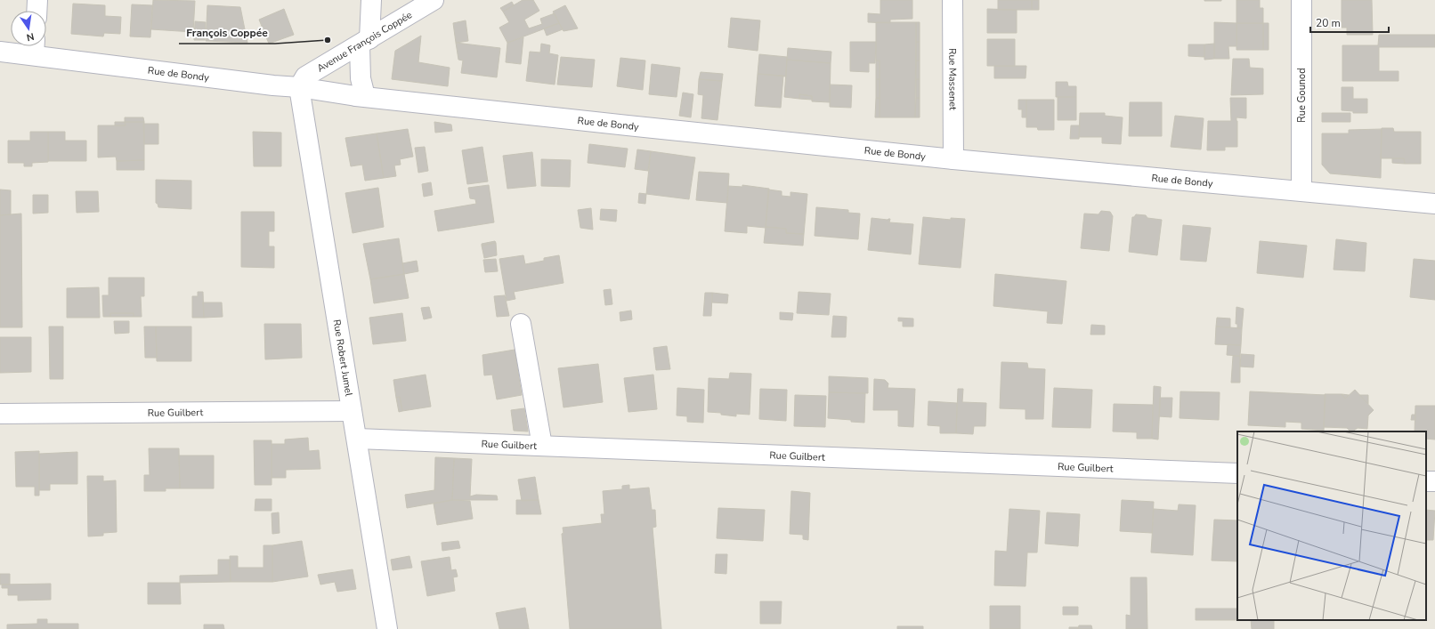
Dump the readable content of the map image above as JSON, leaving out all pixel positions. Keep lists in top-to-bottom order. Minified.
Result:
{"streets":{"street":["Avenue François Coppée","Rue de Bondy","Rue Massenet","Rue Gounod","Rue Robert Jumel","Rue Guilbert"]},"crossings":[["Avenue François Coppée","Rue de Bondy"],["Avenue François Coppée","Rue Robert Jumel"],["Rue de Bondy","Rue Massenet"],["Rue de Bondy","Rue Gounod"],["Rue de Bondy","Rue Robert Jumel"],["Rue Robert Jumel","Rue Guilbert"]],"places":["François Coppée"],"scale_bar":"20 m","north":"bottom"}
